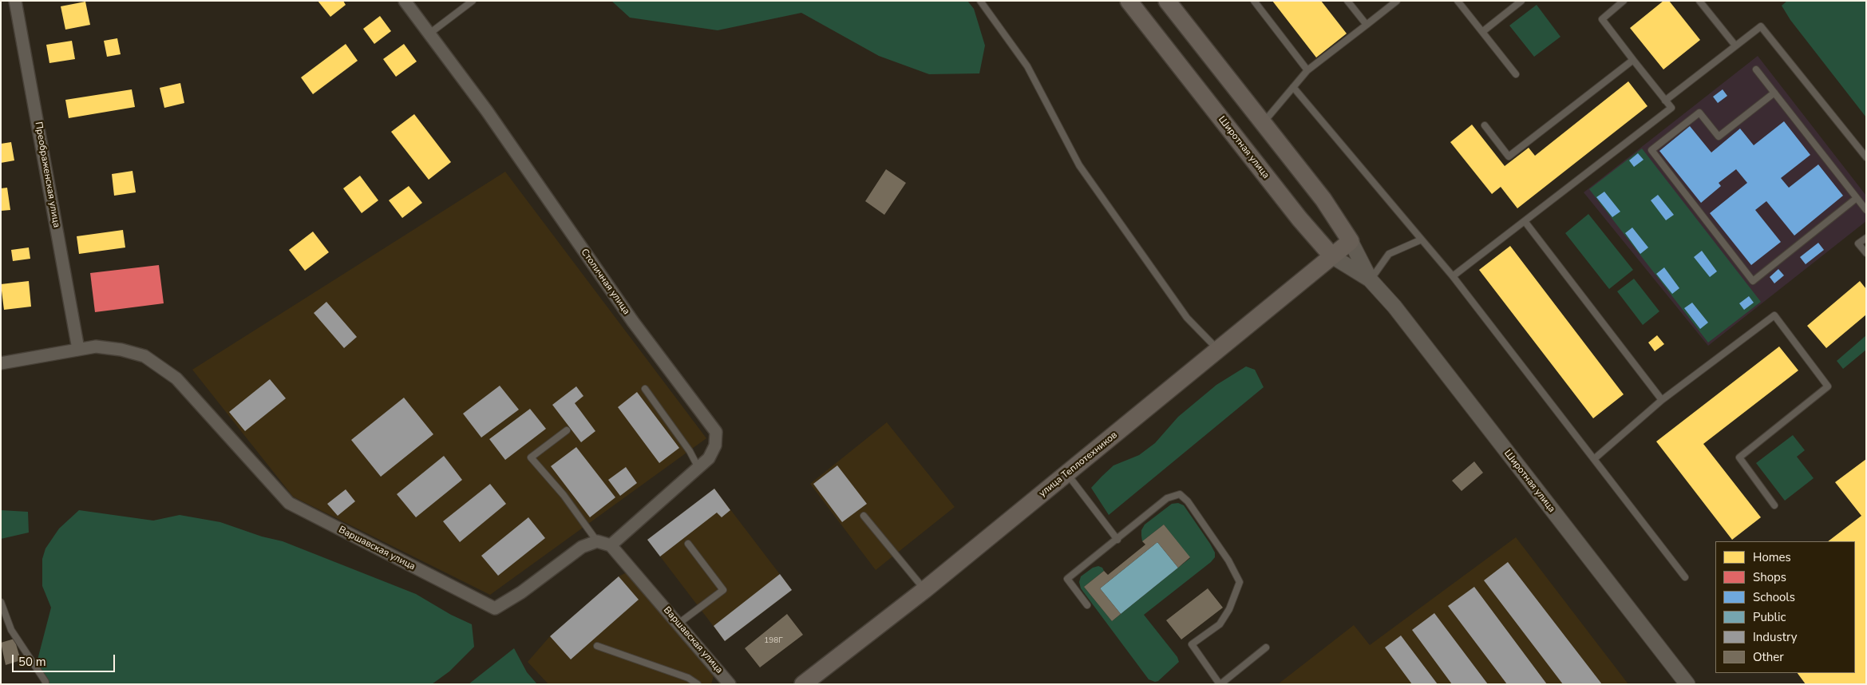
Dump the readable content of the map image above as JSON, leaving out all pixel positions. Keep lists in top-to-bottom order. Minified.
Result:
{"streets":{"main road":["Широтная улица","улица Теплотехников"],"street":["Преображенская улица","Столичная улица","Варшавская улица"]},"crossings":[["Широтная улица","улица Теплотехников"],["Преображенская улица","Варшавская улица"],["Столичная улица","Варшавская улица"]],"house_numbers":["198Г"],"legend":["Homes","Shops","Schools","Public","Industry","Other"],"scale_bar":"50 m"}
